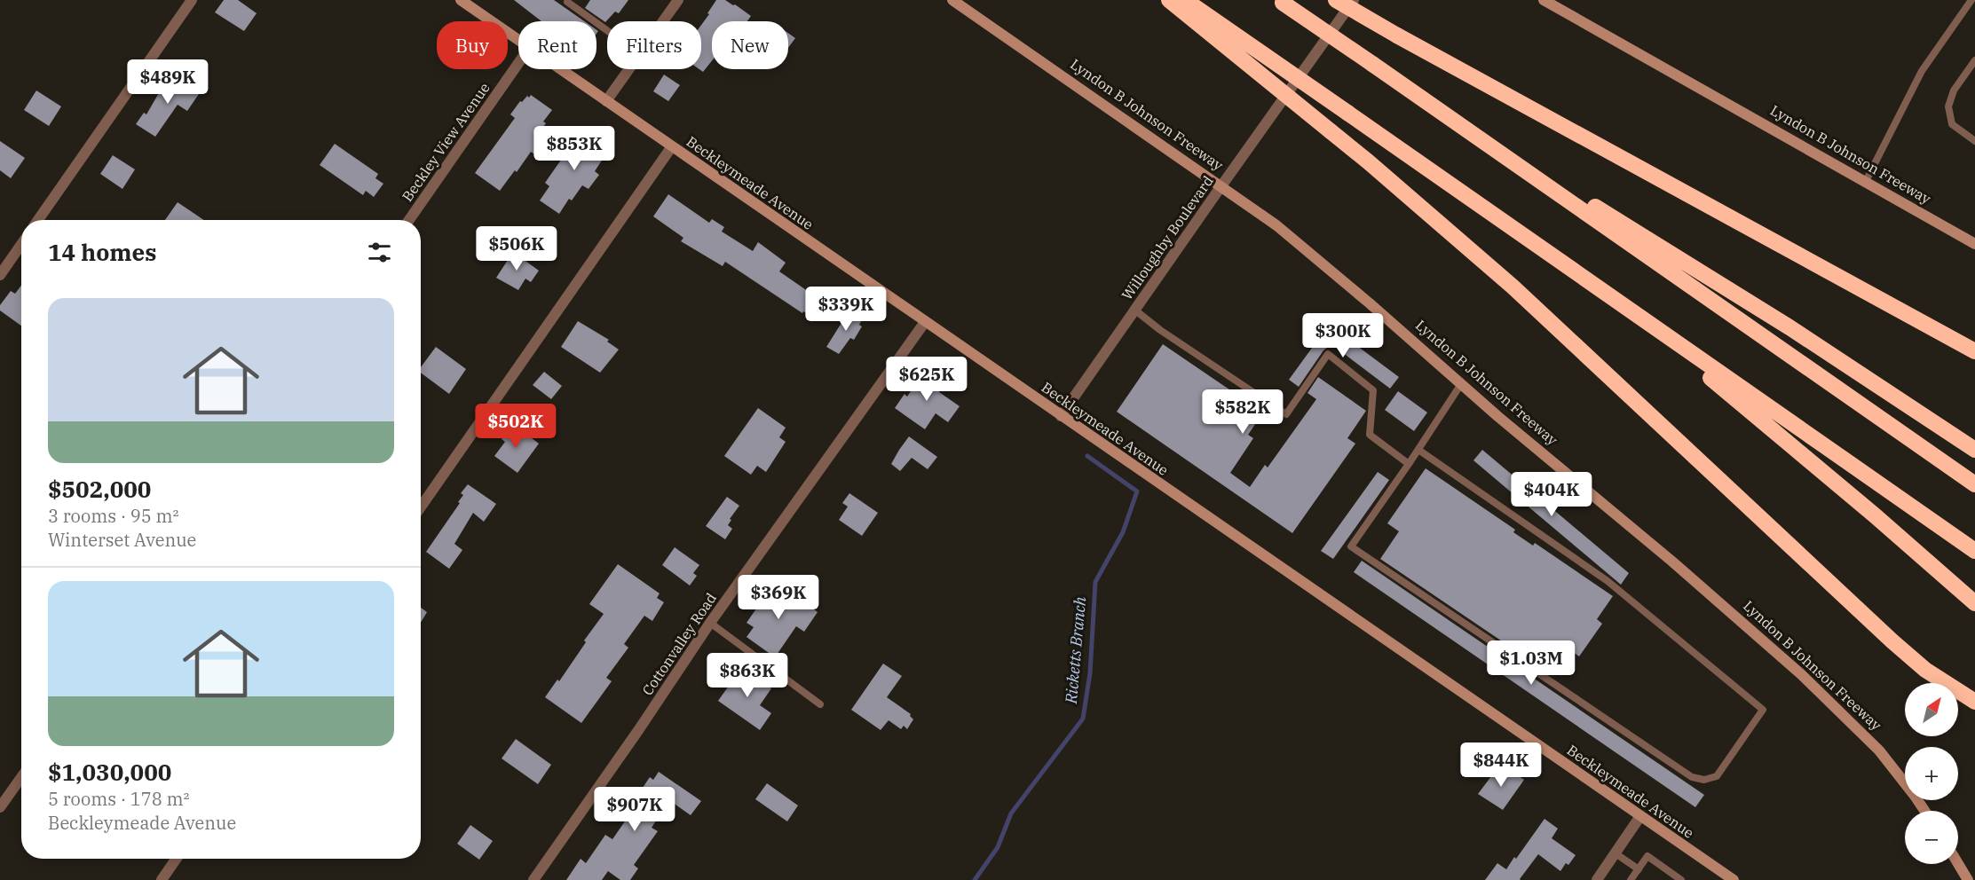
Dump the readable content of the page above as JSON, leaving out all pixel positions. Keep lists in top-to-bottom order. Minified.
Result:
{"streets":{"main road":["Lyndon B Johnson Freeway","Beckleymeade Avenue"],"street":["Beckley View Avenue","Willoughby Boulevard","Cottonvalley Road"]},"crossings":[["Lyndon B Johnson Freeway","Willoughby Boulevard"],["Beckleymeade Avenue","Willoughby Boulevard"],["Beckleymeade Avenue","Cottonvalley Road"]],"water":["Ricketts Branch"],"north":"top right","page":{"chip":["Buy","Rent","Filters","New"],"price":["$489K","$853K","$506K","$339K","$300K","$625K","$582K","$502K","$404K","$369K","$1.03M","$863K","$844K","$907K"],"heading":"14 homes","list":[{"name":"$502,000","note":"3 rooms · 95 m² · Winterset Avenue"},{"name":"$1,030,000","note":"5 rooms · 178 m² · Beckleymeade Avenue"}],"map_buttons":["+","−"]}}
